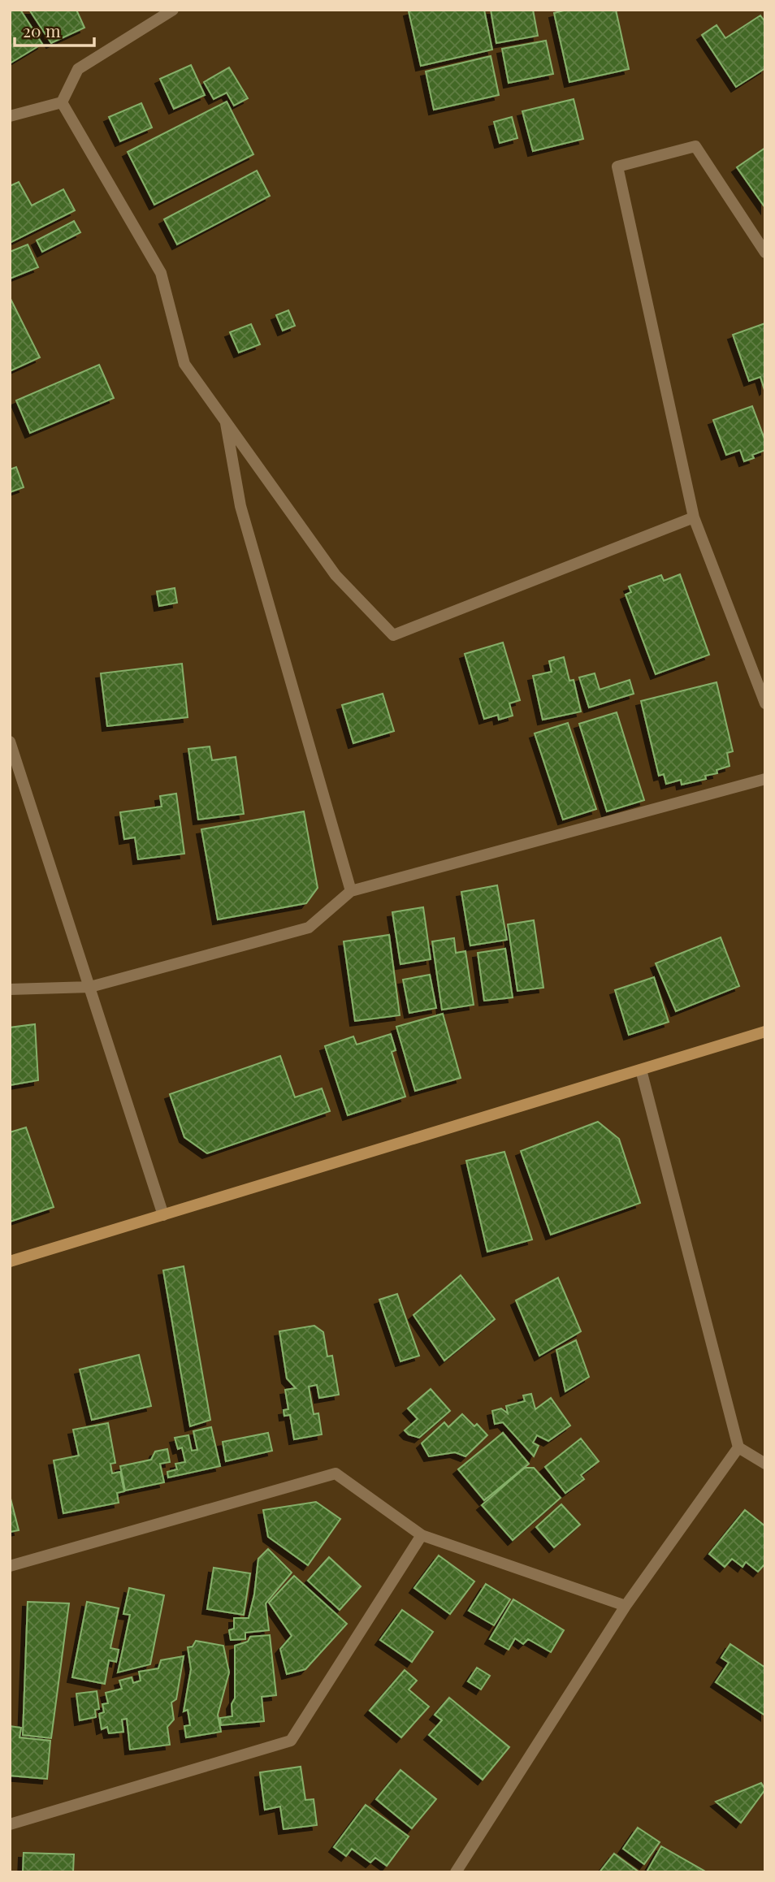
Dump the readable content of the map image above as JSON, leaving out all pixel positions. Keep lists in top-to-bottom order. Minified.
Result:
{"scale_bar":"20 m"}
